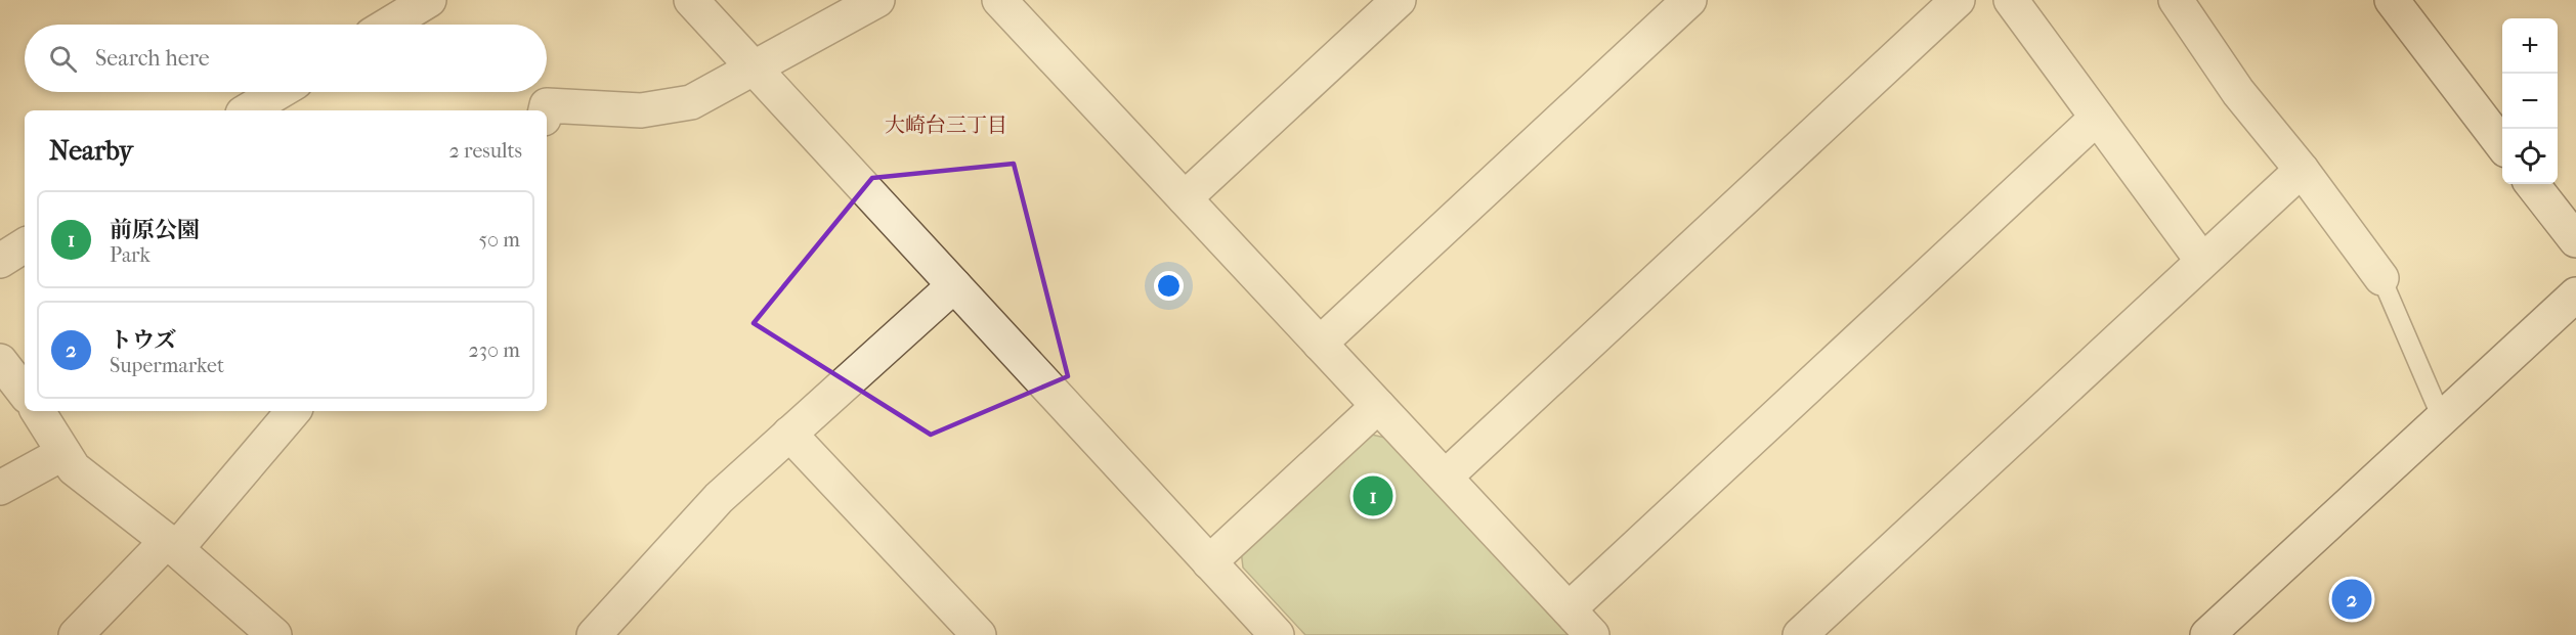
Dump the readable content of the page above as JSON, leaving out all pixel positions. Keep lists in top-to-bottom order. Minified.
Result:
{"districts":["大崎台三丁目"],"page":{"map_buttons":["+","−"],"search":"Search here","heading":["Nearby","2 results"],"list":[{"mark":"1","name":"前原公園","note":"Park","value":"50 m"},{"mark":"2","name":"トウズ","note":"Supermarket","value":"230 m"}],"pins":["1","2"]}}
